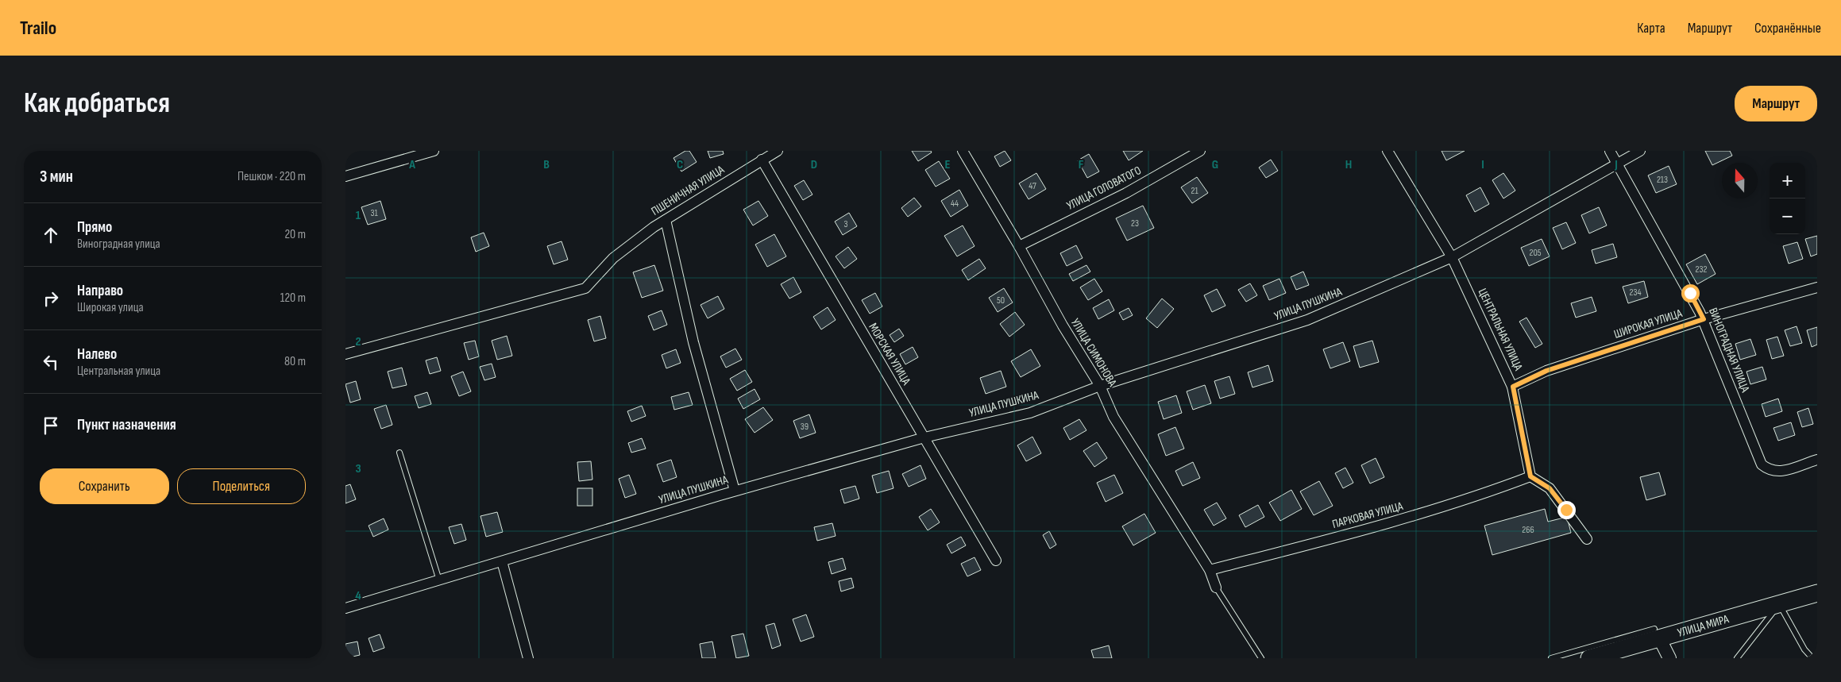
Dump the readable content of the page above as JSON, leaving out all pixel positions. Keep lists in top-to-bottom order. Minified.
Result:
{"streets":{"highway":["УЛИЦА МИРА"],"street":["УЛИЦА ГОЛОВАТОГО","ПШЕНИЧНАЯ УЛИЦА","УЛИЦА ПУШКИНА","ШИРОКАЯ УЛИЦА","ЦЕНТРАЛЬНАЯ УЛИЦА","ВИНОГРАДНАЯ УЛИЦА","УЛИЦА СИМОНОВА","МОРСКАЯ УЛИЦА","ПАРКОВАЯ УЛИЦА"]},"crossings":[["УЛИЦА ГОЛОВАТОГО","УЛИЦА СИМОНОВА"],["ПШЕНИЧНАЯ УЛИЦА","МОРСКАЯ УЛИЦА"],["УЛИЦА ПУШКИНА","ЦЕНТРАЛЬНАЯ УЛИЦА"],["УЛИЦА ПУШКИНА","ВИНОГРАДНАЯ УЛИЦА"],["УЛИЦА ПУШКИНА","УЛИЦА СИМОНОВА"],["УЛИЦА ПУШКИНА","МОРСКАЯ УЛИЦА"],["ШИРОКАЯ УЛИЦА","ЦЕНТРАЛЬНАЯ УЛИЦА"],["ШИРОКАЯ УЛИЦА","ВИНОГРАДНАЯ УЛИЦА"],["ЦЕНТРАЛЬНАЯ УЛИЦА","ПАРКОВАЯ УЛИЦА"],["УЛИЦА СИМОНОВА","ПАРКОВАЯ УЛИЦА"]],"house_numbers":["213","47","21","44","31","23","3","205","232","234","50","39","266"],"north":"top","page":{"header":"Trailo","nav":["Карта","Маршрут","Сохранённые"],"buttons":["Маршрут",["Сохранить","Поделиться"]],"title":"Как добраться","heading":["3 мин","Пешком · 220 m"],"map_buttons":["+","−"],"list":[["Прямо","Виноградная улица","20 m"],["Направо","Широкая улица","120 m"],["Налево","Центральная улица","80 m"],"Пункт назначения"]},"grid":{"columns":["A","B","C","D","E","F","G","H","I","J"],"rows":["1","2","3","4"]}}
